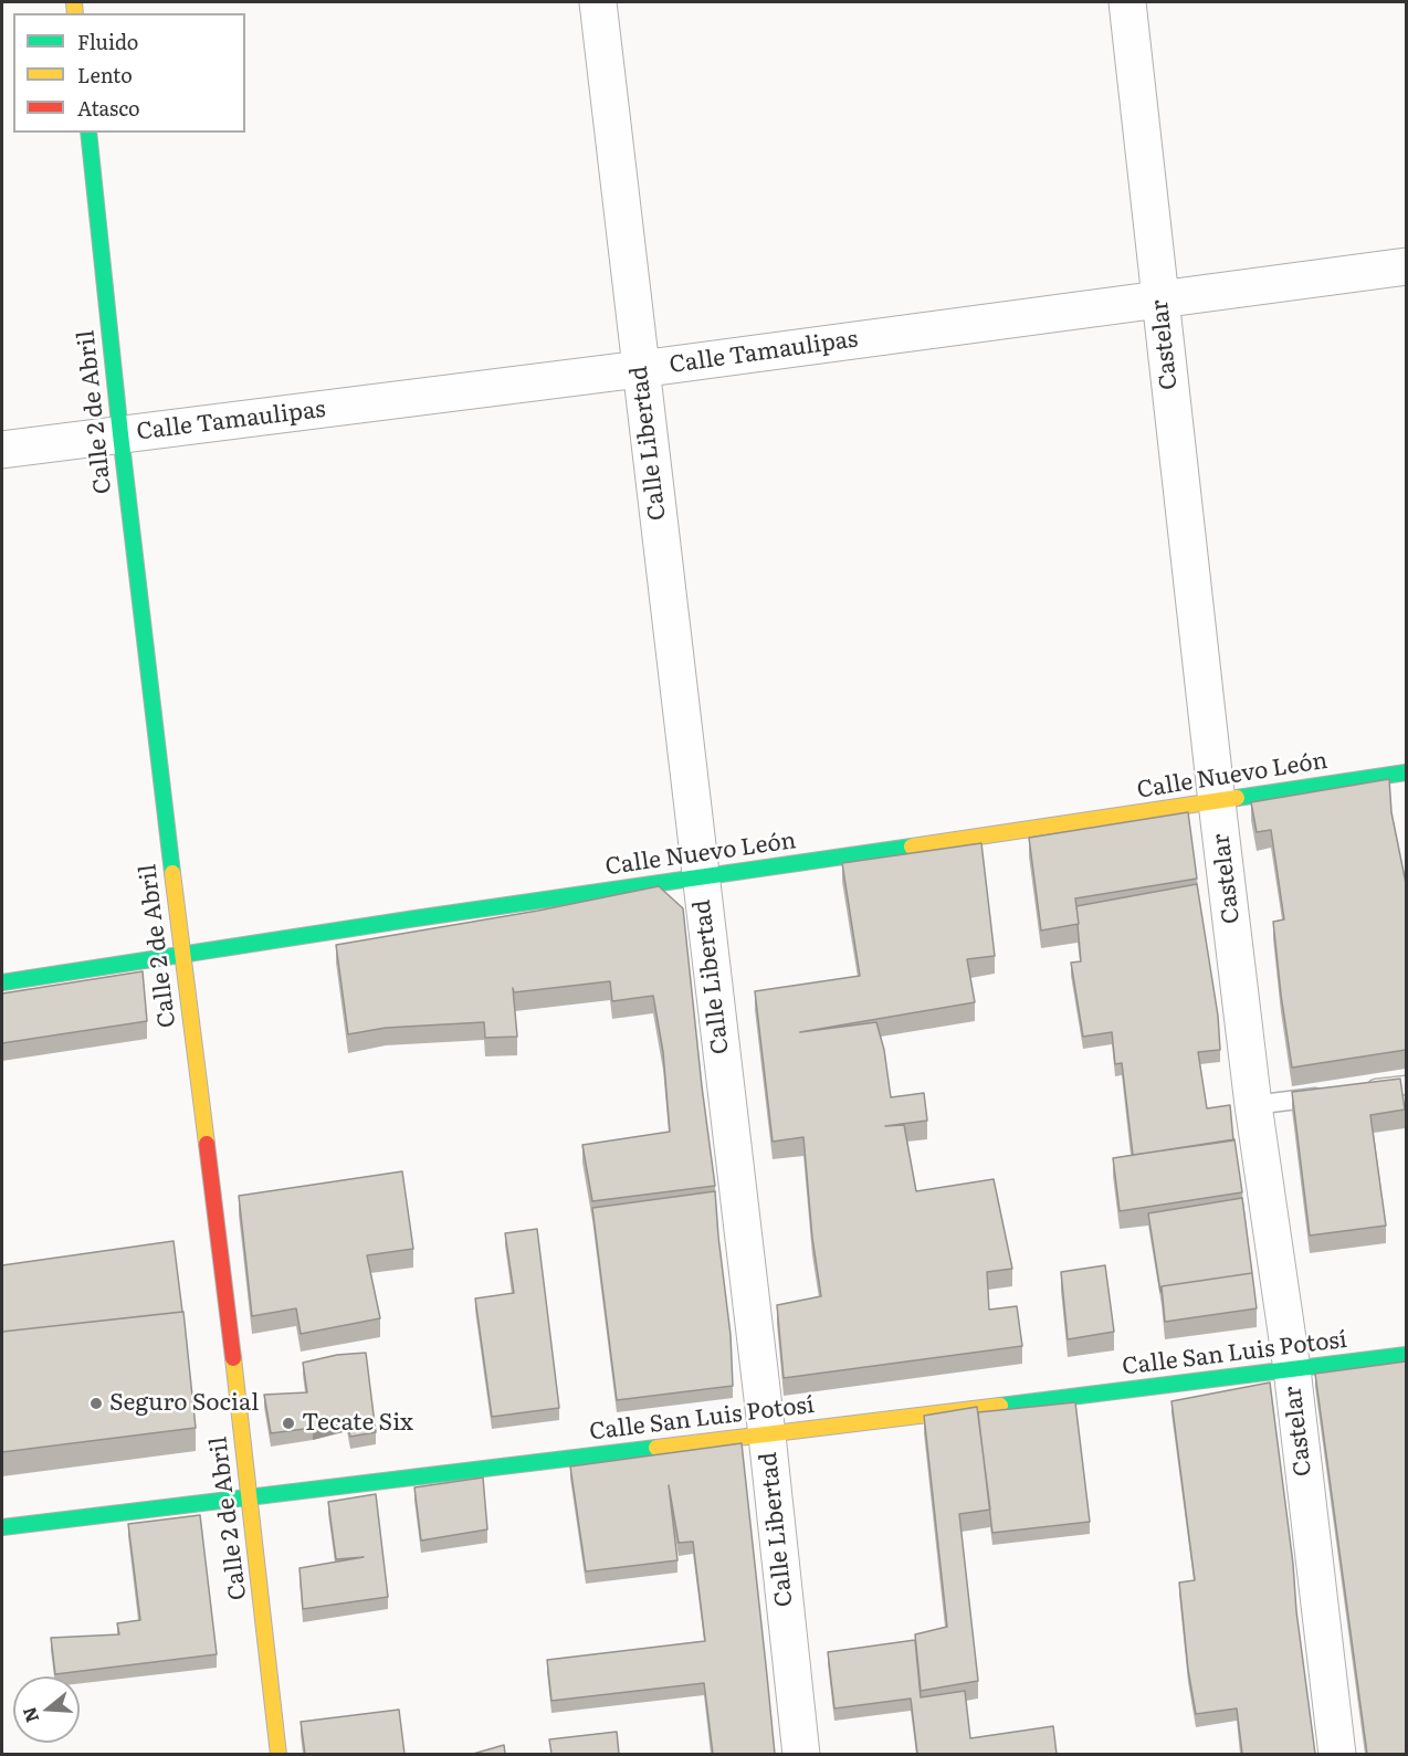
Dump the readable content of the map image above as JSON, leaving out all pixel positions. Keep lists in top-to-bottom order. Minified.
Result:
{"streets":{"street":["Castelar","Calle Tamaulipas","Calle 2 de Abril","Calle Libertad","Calle Nuevo León","Calle San Luis Potosí"]},"crossings":[["Castelar","Calle Tamaulipas"],["Castelar","Calle Nuevo León"],["Castelar","Calle San Luis Potosí"],["Calle Tamaulipas","Calle 2 de Abril"],["Calle Tamaulipas","Calle Libertad"],["Calle 2 de Abril","Calle Nuevo León"],["Calle 2 de Abril","Calle San Luis Potosí"],["Calle Libertad","Calle Nuevo León"],["Calle Libertad","Calle San Luis Potosí"]],"places":["Seguro Social","Tecate Six"],"legend":["Fluido","Lento","Atasco"],"north":"left"}
